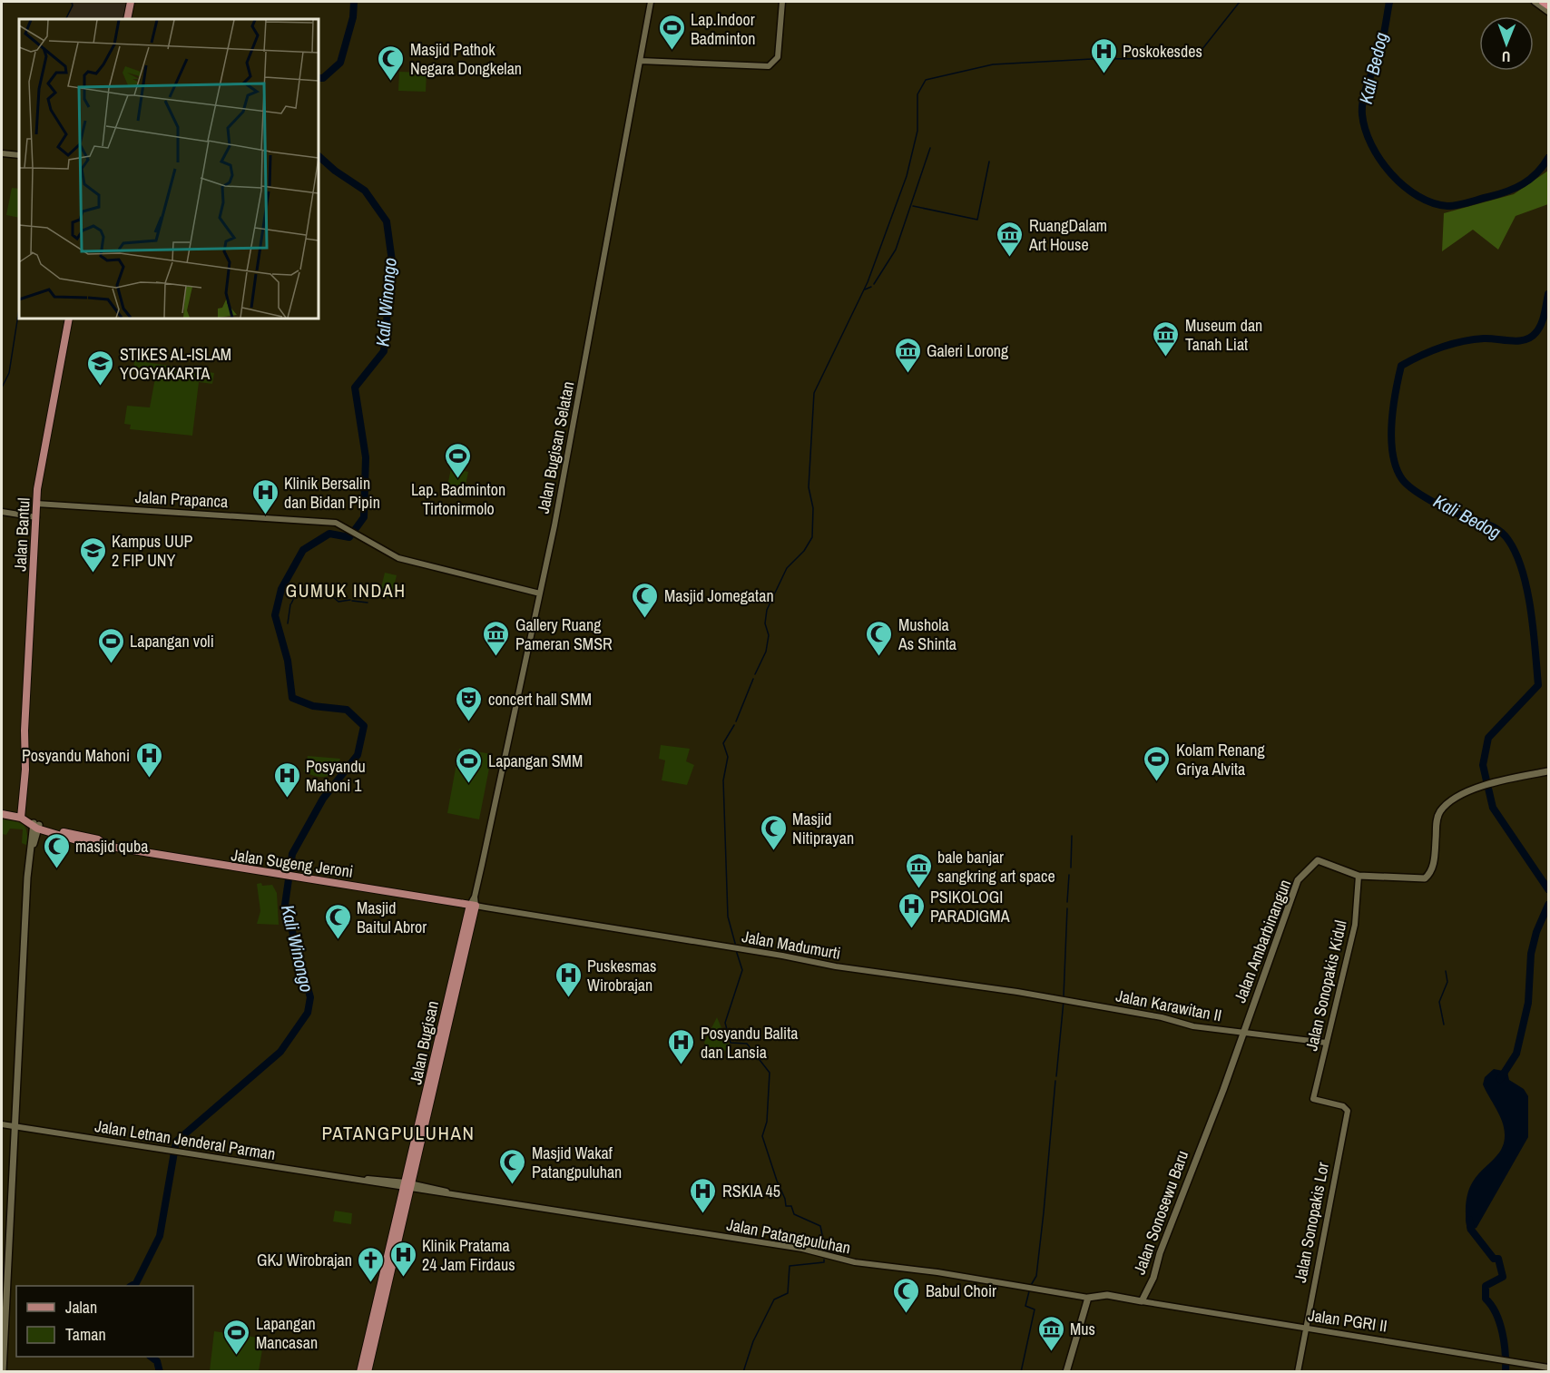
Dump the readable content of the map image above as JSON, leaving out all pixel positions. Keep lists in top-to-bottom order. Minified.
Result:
{"streets":{"main road":["Jalan Bantul","Jalan Sugeng Jeroni","Jalan Ambarbinangun","Jalan Bugisan","Jalan Sonosewu Baru"],"street":["Jalan Bugisan Selatan","Jalan Prapanca","Jalan Madumurti","Jalan Sonopakis Kidul","Jalan Karawitan II","Jalan Letnan Jenderal Parman","Jalan Sonopakis Lor","Jalan Patangpuluhan","Jalan PGRI II"]},"crossings":[["Jalan Bugisan Selatan","Jalan Prapanca"],["Jalan Bugisan Selatan","Jalan Sugeng Jeroni"],["Jalan Bugisan Selatan","Jalan Madumurti"],["Jalan Bugisan Selatan","Jalan Bugisan"],["Jalan Prapanca","Jalan Bantul"],["Jalan Bantul","Jalan Sugeng Jeroni"],["Jalan Sugeng Jeroni","Jalan Madumurti"],["Jalan Sugeng Jeroni","Jalan Bugisan"],["Jalan Ambarbinangun","Jalan Sonopakis Kidul"],["Jalan Ambarbinangun","Jalan Karawitan II"],["Jalan Ambarbinangun","Jalan Sonosewu Baru"],["Jalan Madumurti","Jalan Karawitan II"],["Jalan Madumurti","Jalan Bugisan"],["Jalan Sonopakis Kidul","Jalan Karawitan II"],["Jalan Sonopakis Kidul","Jalan Sonopakis Lor"],["Jalan Bugisan","Jalan Letnan Jenderal Parman"],["Jalan Bugisan","Jalan Patangpuluhan"],["Jalan Letnan Jenderal Parman","Jalan Patangpuluhan"],["Jalan Sonosewu Baru","Jalan PGRI II"],["Jalan Sonopakis Lor","Jalan PGRI II"]],"districts":["GUMUK INDAH","PATANGPULUHAN"],"water":["Kali Bedog","Kali Winongo"],"places":{"sports":["Lap.Indoor Badminton","Lap. Badminton Tirtonirmolo","Lapangan voli","Kolam Renang Griya Alvita","Lapangan SMM","Lapangan Mancasan"],"hospital":["Poskokesdes","Klinik Bersalin dan Bidan Pipin","Posyandu Mahoni","Posyandu Mahoni 1","PSIKOLOGI PARADIGMA","Puskesmas Wirobrajan","Posyandu Balita dan Lansia","RSKIA 45","Klinik Pratama 24 Jam Firdaus"],"mosque":["Masjid Pathok Negara Dongkelan","Masjid Jomegatan","Mushola As Shinta","Masjid Nitiprayan","masjid quba","Masjid Baitul Abror","Masjid Wakaf Patangpuluhan","Babul Choir"],"museum":["RuangDalam Art House","Museum dan Tanah Liat","Galeri Lorong","Gallery Ruang Pameran SMSR","bale banjar sangkring art space","Mus"],"school or university":["STIKES AL-ISLAM YOGYAKARTA","Kampus UUP 2 FIP UNY"],"theatre":["concert hall SMM"],"church":["GKJ Wirobrajan"]},"legend":["Jalan","Taman"],"north":"bottom"}
